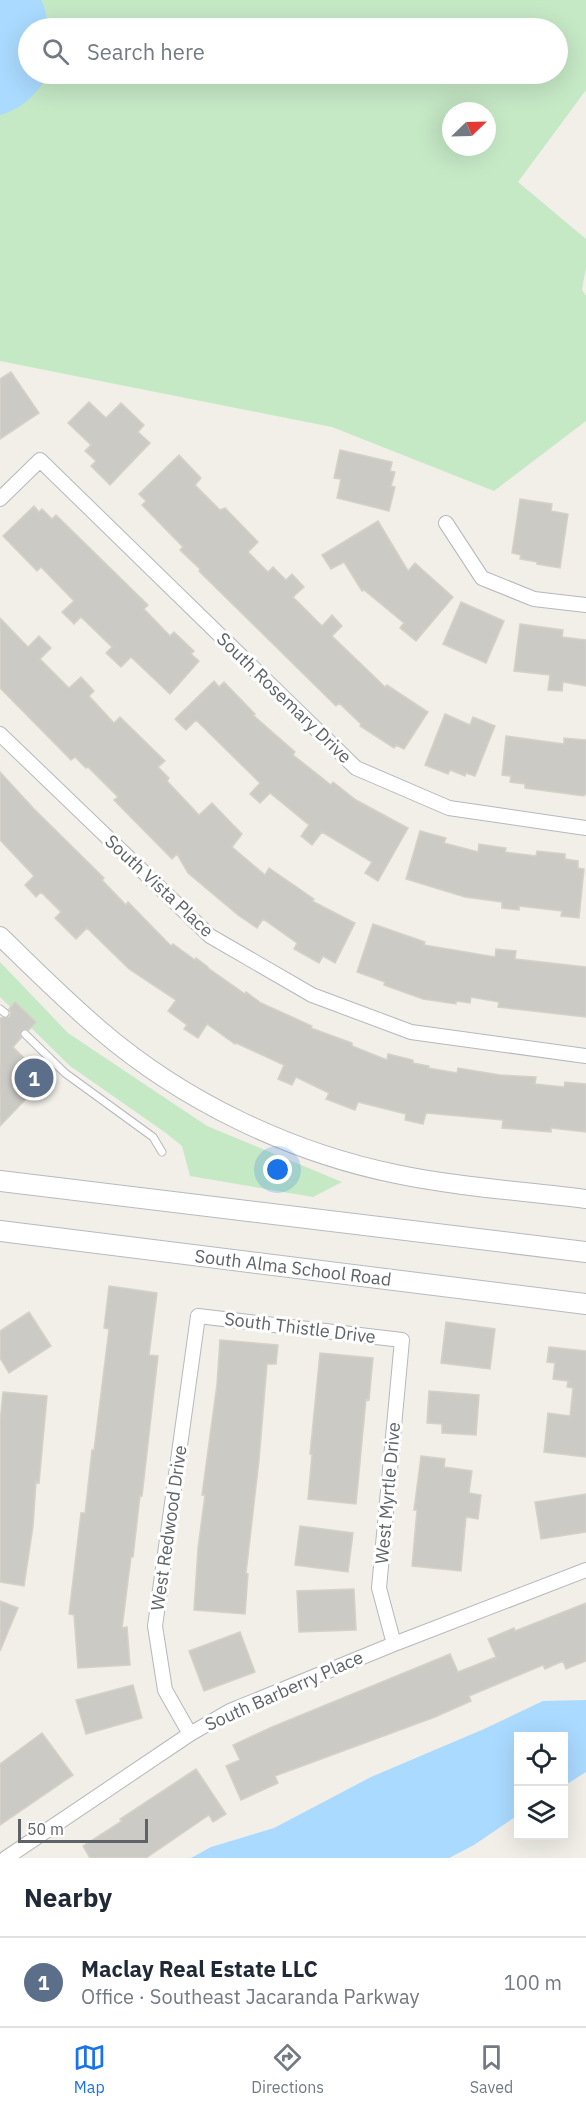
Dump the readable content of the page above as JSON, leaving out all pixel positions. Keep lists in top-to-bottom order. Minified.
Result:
{"streets":{"main road":["South Alma School Road"],"street":["South Rosemary Drive","South Vista Place","South Thistle Drive","West Myrtle Drive","West Redwood Drive","South Barberry Place"]},"crossings":[["South Thistle Drive","West Myrtle Drive"],["South Thistle Drive","West Redwood Drive"],["West Myrtle Drive","South Barberry Place"],["West Redwood Drive","South Barberry Place"]],"scale_bar":"50 m","north":"top right","page":{"search":"Search here","pins":"1","scale":"50 m","heading":"Nearby","list":[{"mark":"1","name":"Maclay Real Estate LLC","note":"Office · Southeast Jacaranda Parkway","value":"100 m"}],"nav":["Map","Directions","Saved"]}}
